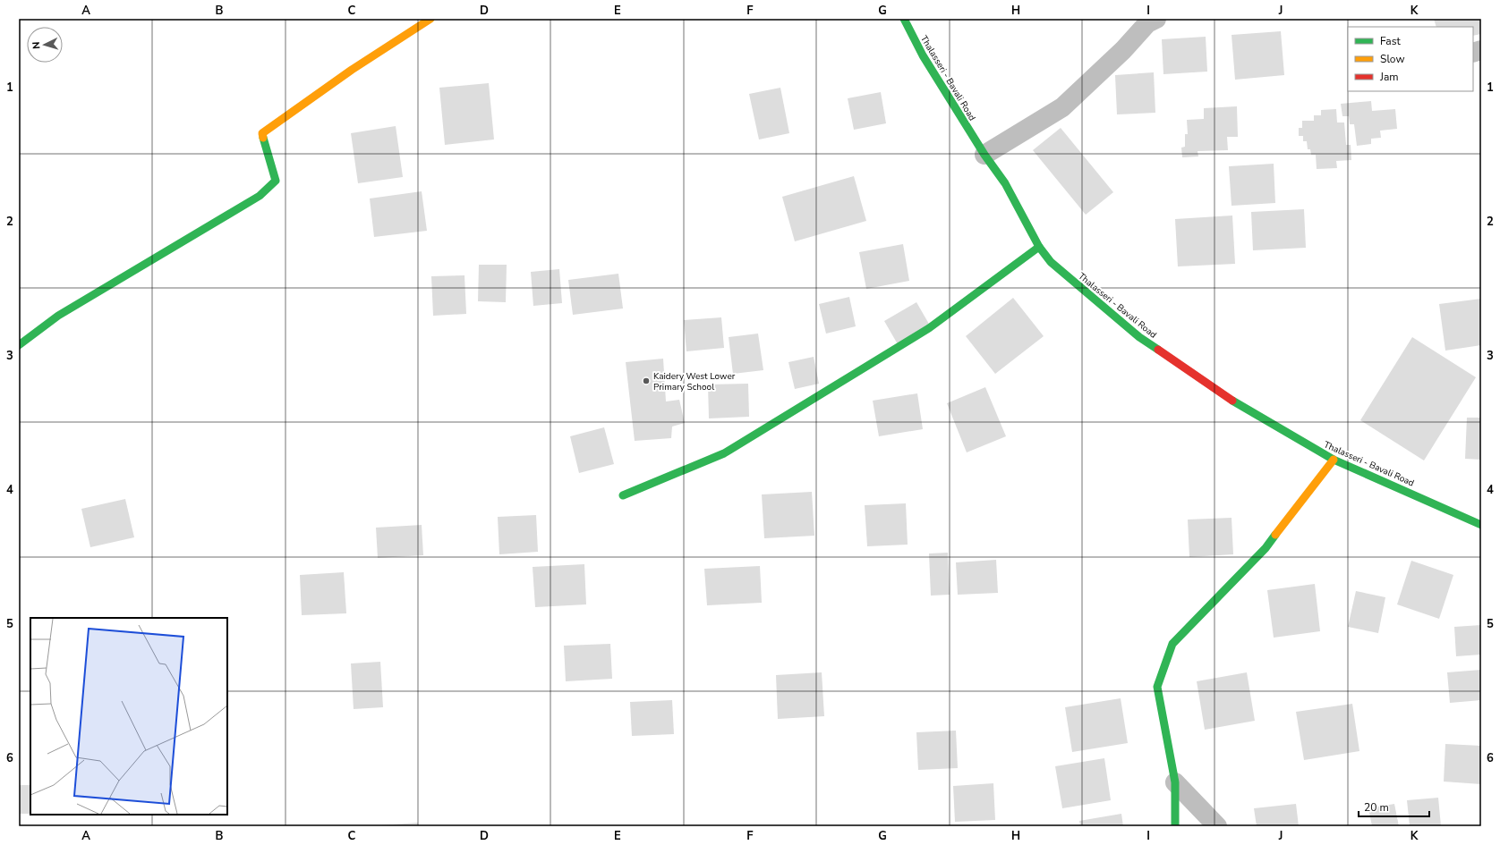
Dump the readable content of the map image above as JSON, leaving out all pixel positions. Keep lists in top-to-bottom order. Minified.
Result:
{"streets":{"street":["Thalasseri - Bavali Road"]},"places":["Kaidery West Lower Primary School"],"legend":["Fast","Slow","Jam"],"scale_bar":"20 m","north":"left","grid":{"columns":["A","B","C","D","E","F","G","H","I","J","K"],"rows":["1","2","3","4","5","6"]}}
